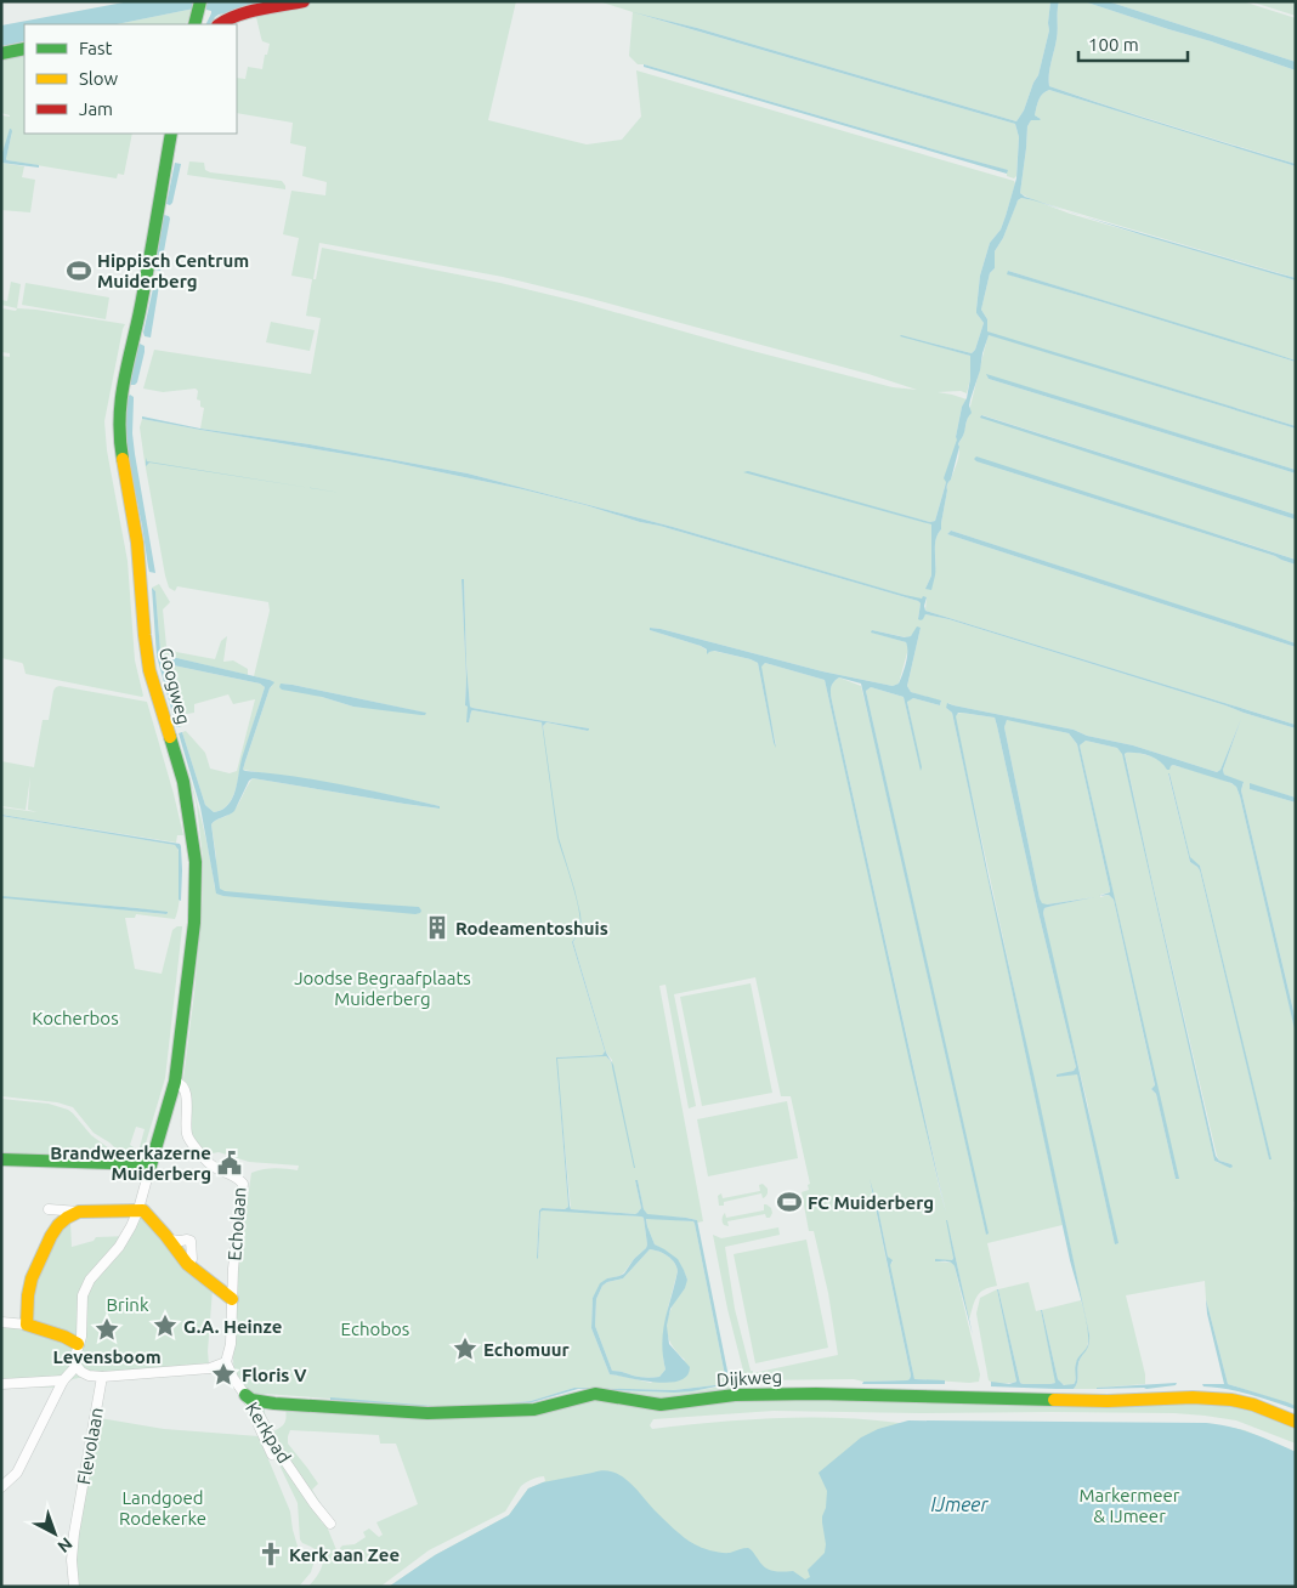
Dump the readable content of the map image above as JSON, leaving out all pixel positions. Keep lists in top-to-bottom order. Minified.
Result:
{"streets":{"street":["Googweg","Echolaan","Dijkweg","Kerkpad","Flevolaan"]},"crossings":[["Googweg","Echolaan"],["Dijkweg","Kerkpad"]],"water":["IJmeer"],"parks":["Joodse Begraafplaats Muiderberg","Kocherbos","Brink","Echobos","Markermeer & IJmeer","Landgoed Rodekerke"],"places":{"sports":["Hippisch Centrum Muiderberg","FC Muiderberg"],"building":["Rodeamentoshuis"],"public building":["Brandweerkazerne Muiderberg"],"place":["G.A. Heinze","Levensboom","Echomuur","Floris V"],"church":["Kerk aan Zee"]},"legend":["Fast","Slow","Jam"],"scale_bar":"100 m","north":"bottom right"}
